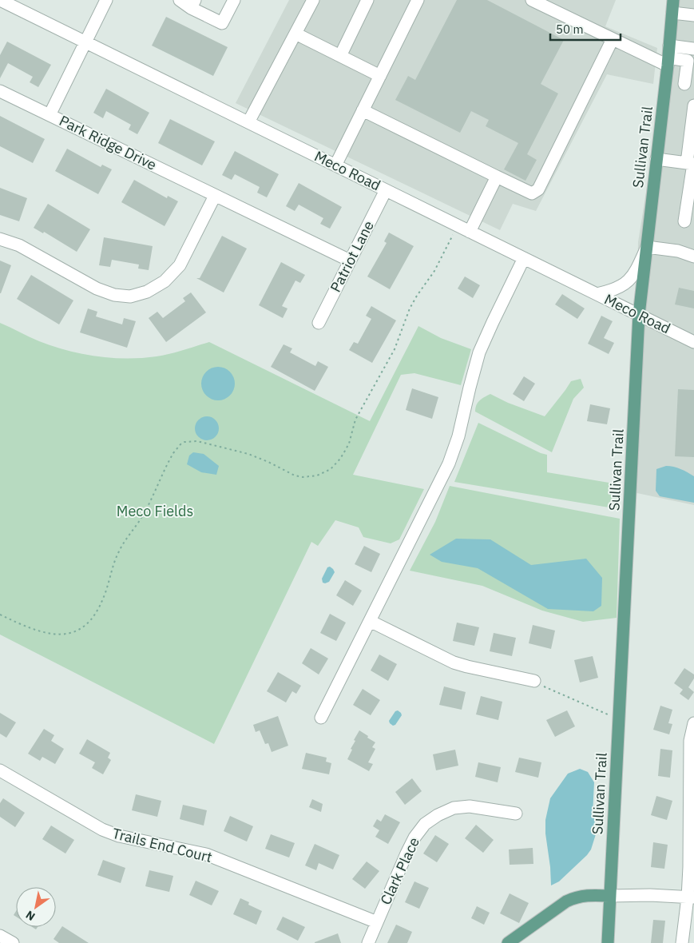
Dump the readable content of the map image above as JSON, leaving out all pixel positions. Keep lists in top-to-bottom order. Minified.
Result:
{"streets":{"main road":["Sullivan Trail"],"street":["Park Ridge Drive","Meco Road","Patriot Lane","Trails End Court","Clark Place"]},"crossings":[["Park Ridge Drive","Patriot Lane"],["Sullivan Trail","Meco Road"],["Meco Road","Patriot Lane"],["Trails End Court","Clark Place"]],"parks":["Meco Fields"],"scale_bar":"50 m","north":"bottom left"}
